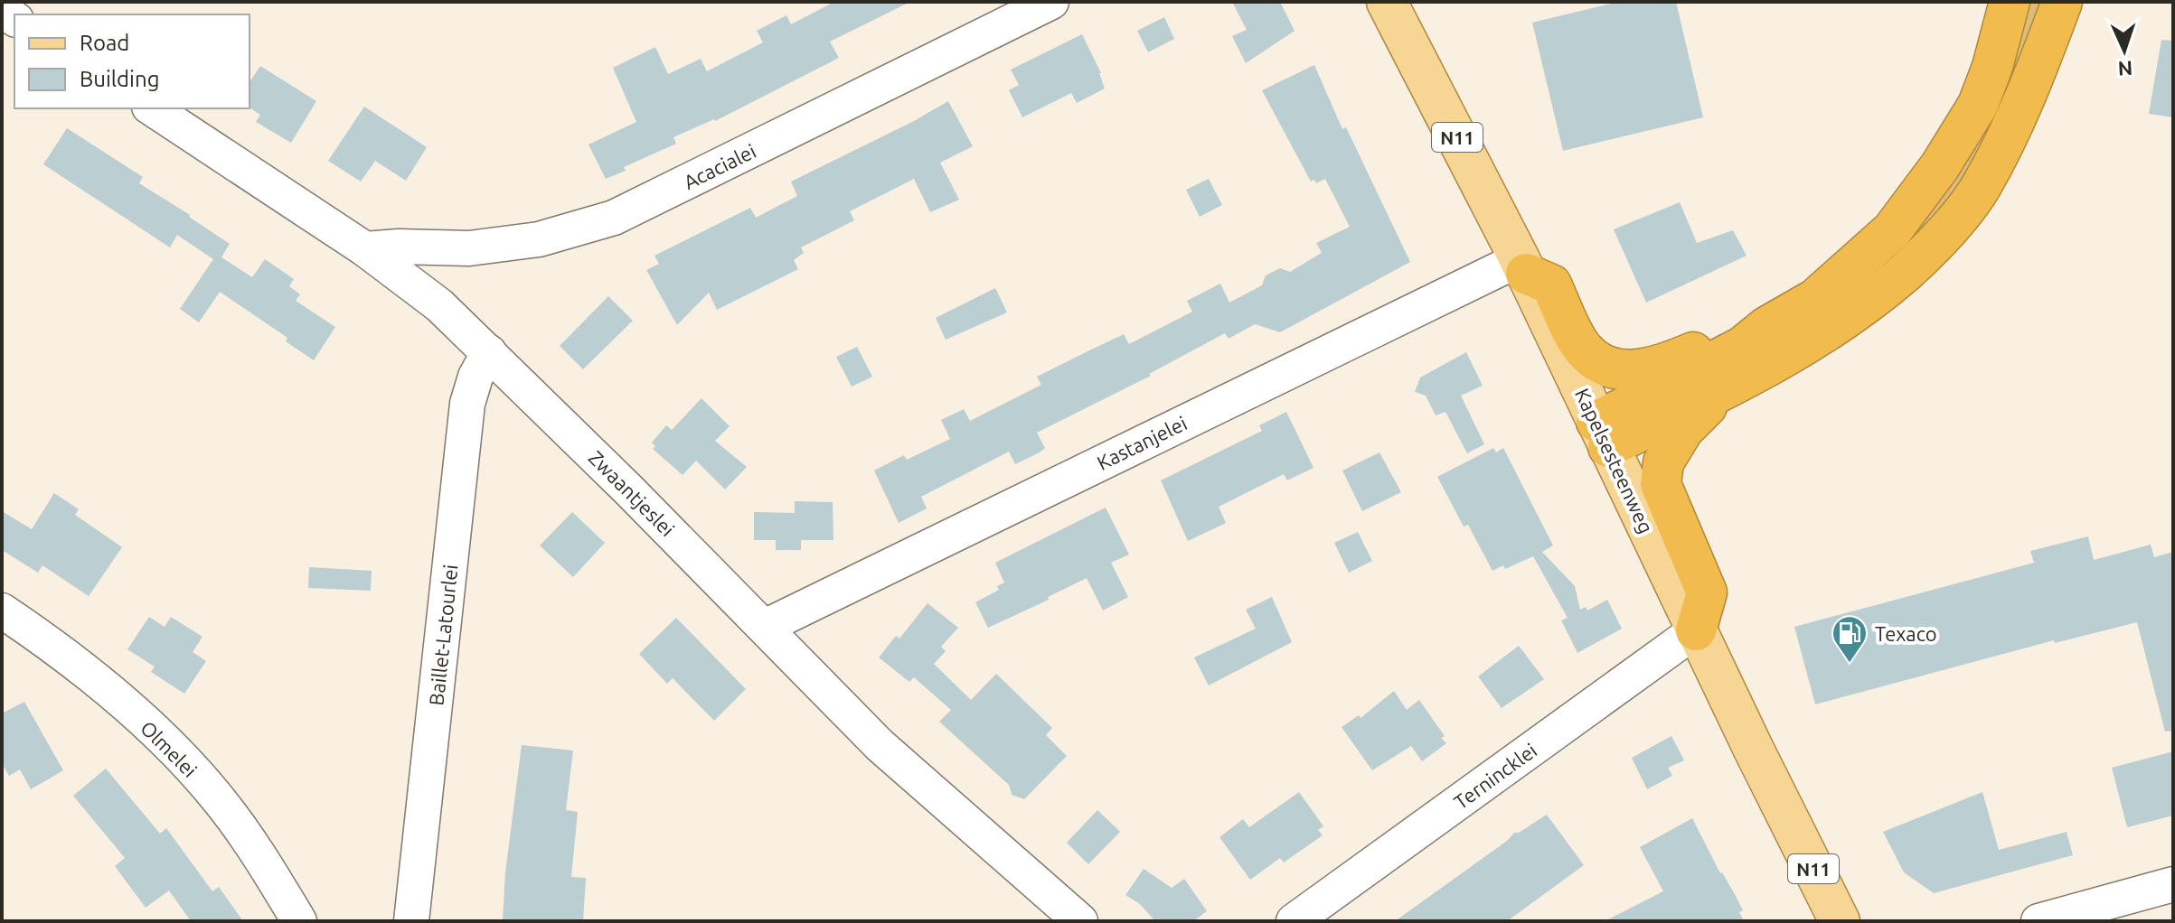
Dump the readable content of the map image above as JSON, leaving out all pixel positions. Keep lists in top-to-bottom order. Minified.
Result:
{"streets":{"main road":["N11","Kapelsesteenweg"],"street":["Acacialei","Kastanjelei","Zwaantjeslei","Baillet-Latourlei","Olmelei","Ternincklei"]},"crossings":[["Acacialei","Zwaantjeslei"],["Kastanjelei","Kapelsesteenweg"],["Kastanjelei","Zwaantjeslei"],["Kapelsesteenweg","Ternincklei"],["Zwaantjeslei","Baillet-Latourlei"]],"places":{"fuel station":["Texaco"]},"legend":["Road","Building"],"north":"bottom"}
